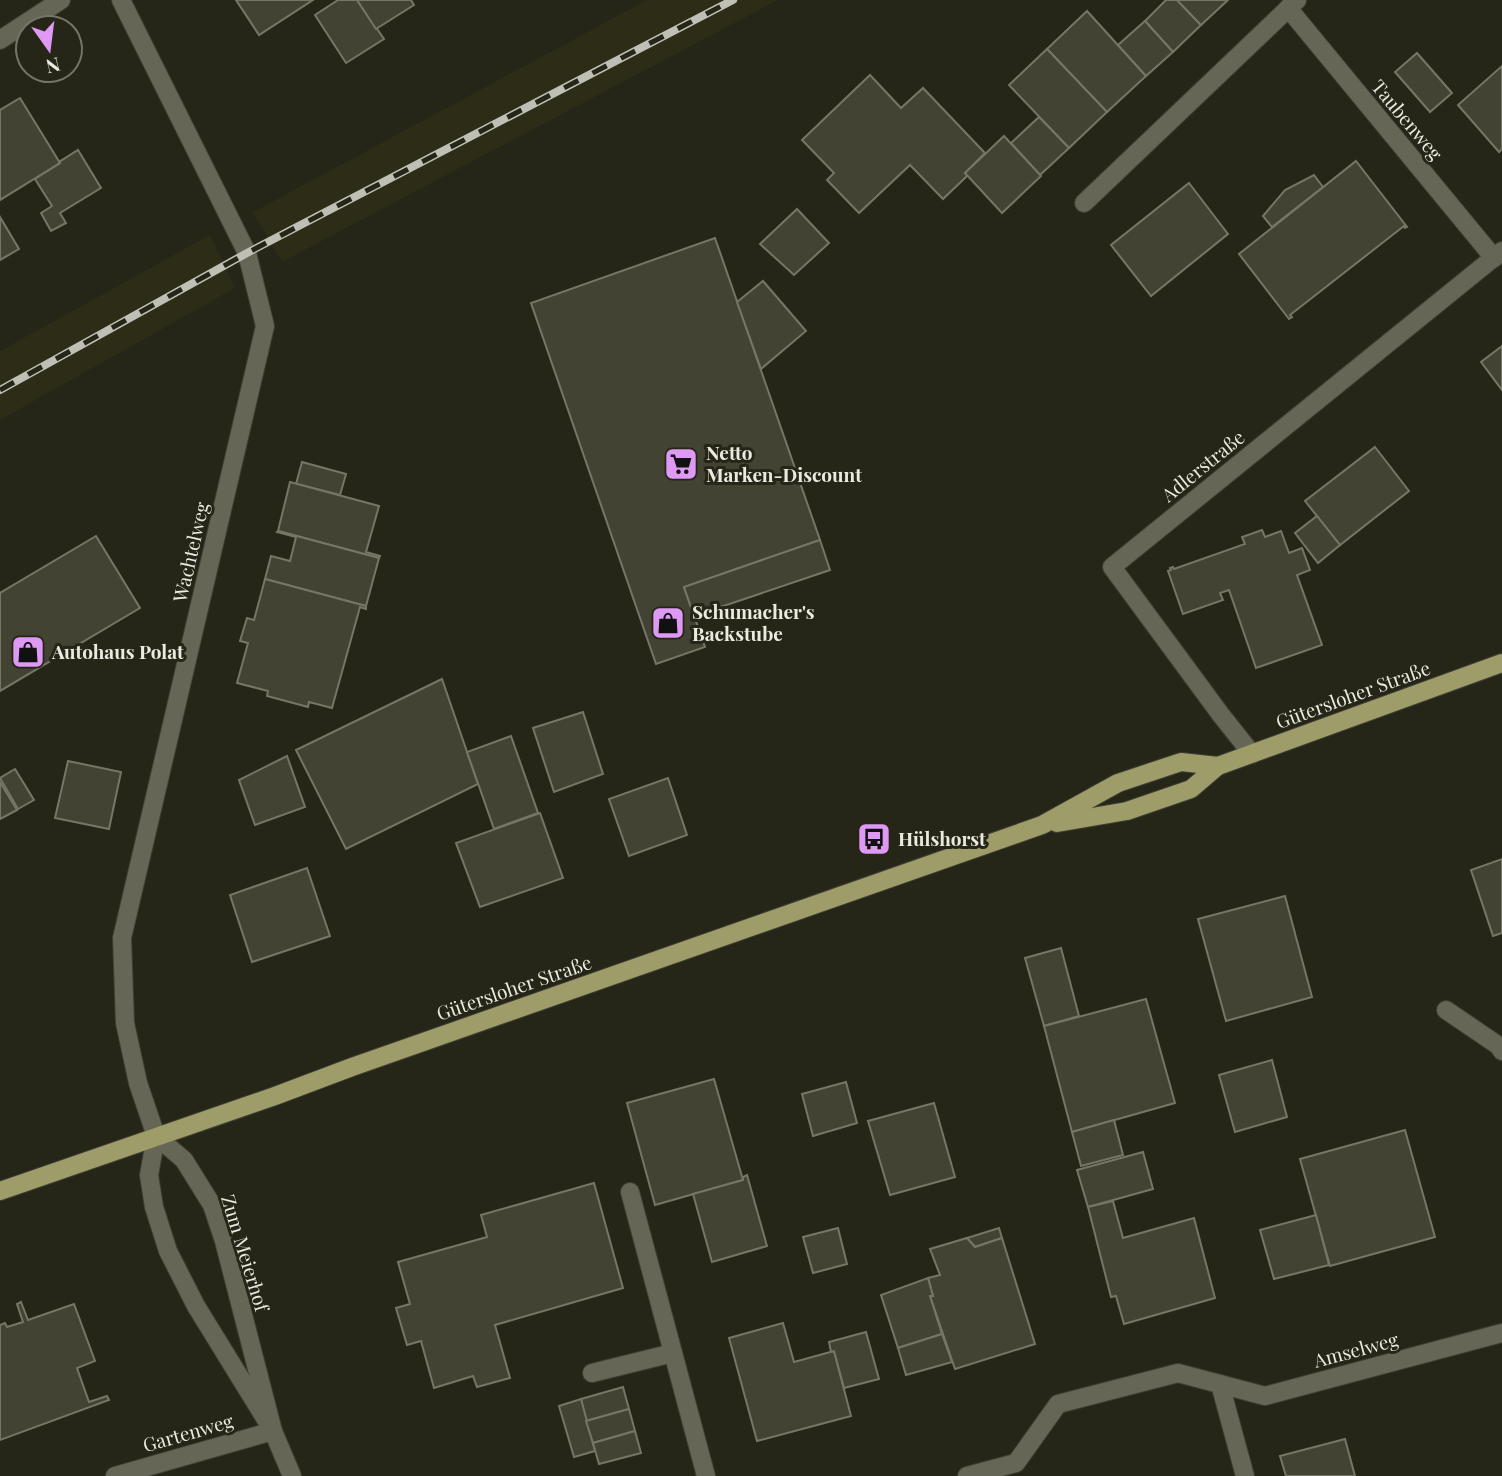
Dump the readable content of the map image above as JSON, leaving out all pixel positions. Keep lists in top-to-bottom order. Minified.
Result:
{"streets":{"main road":["Gütersloher Straße"],"street":["Taubenweg","Adlerstraße","Wachtelweg","Zum Meierhof","Amselweg","Gartenweg"]},"crossings":[["Taubenweg","Adlerstraße"],["Adlerstraße","Gütersloher Straße"],["Wachtelweg","Gütersloher Straße"],["Wachtelweg","Zum Meierhof"],["Gütersloher Straße","Zum Meierhof"],["Zum Meierhof","Gartenweg"]],"places":{"supermarket":["Netto Marken-Discount"],"shop":["Schumacher's Backstube","Autohaus Polat"],"bus stop":["Hülshorst"]},"north":"bottom"}
